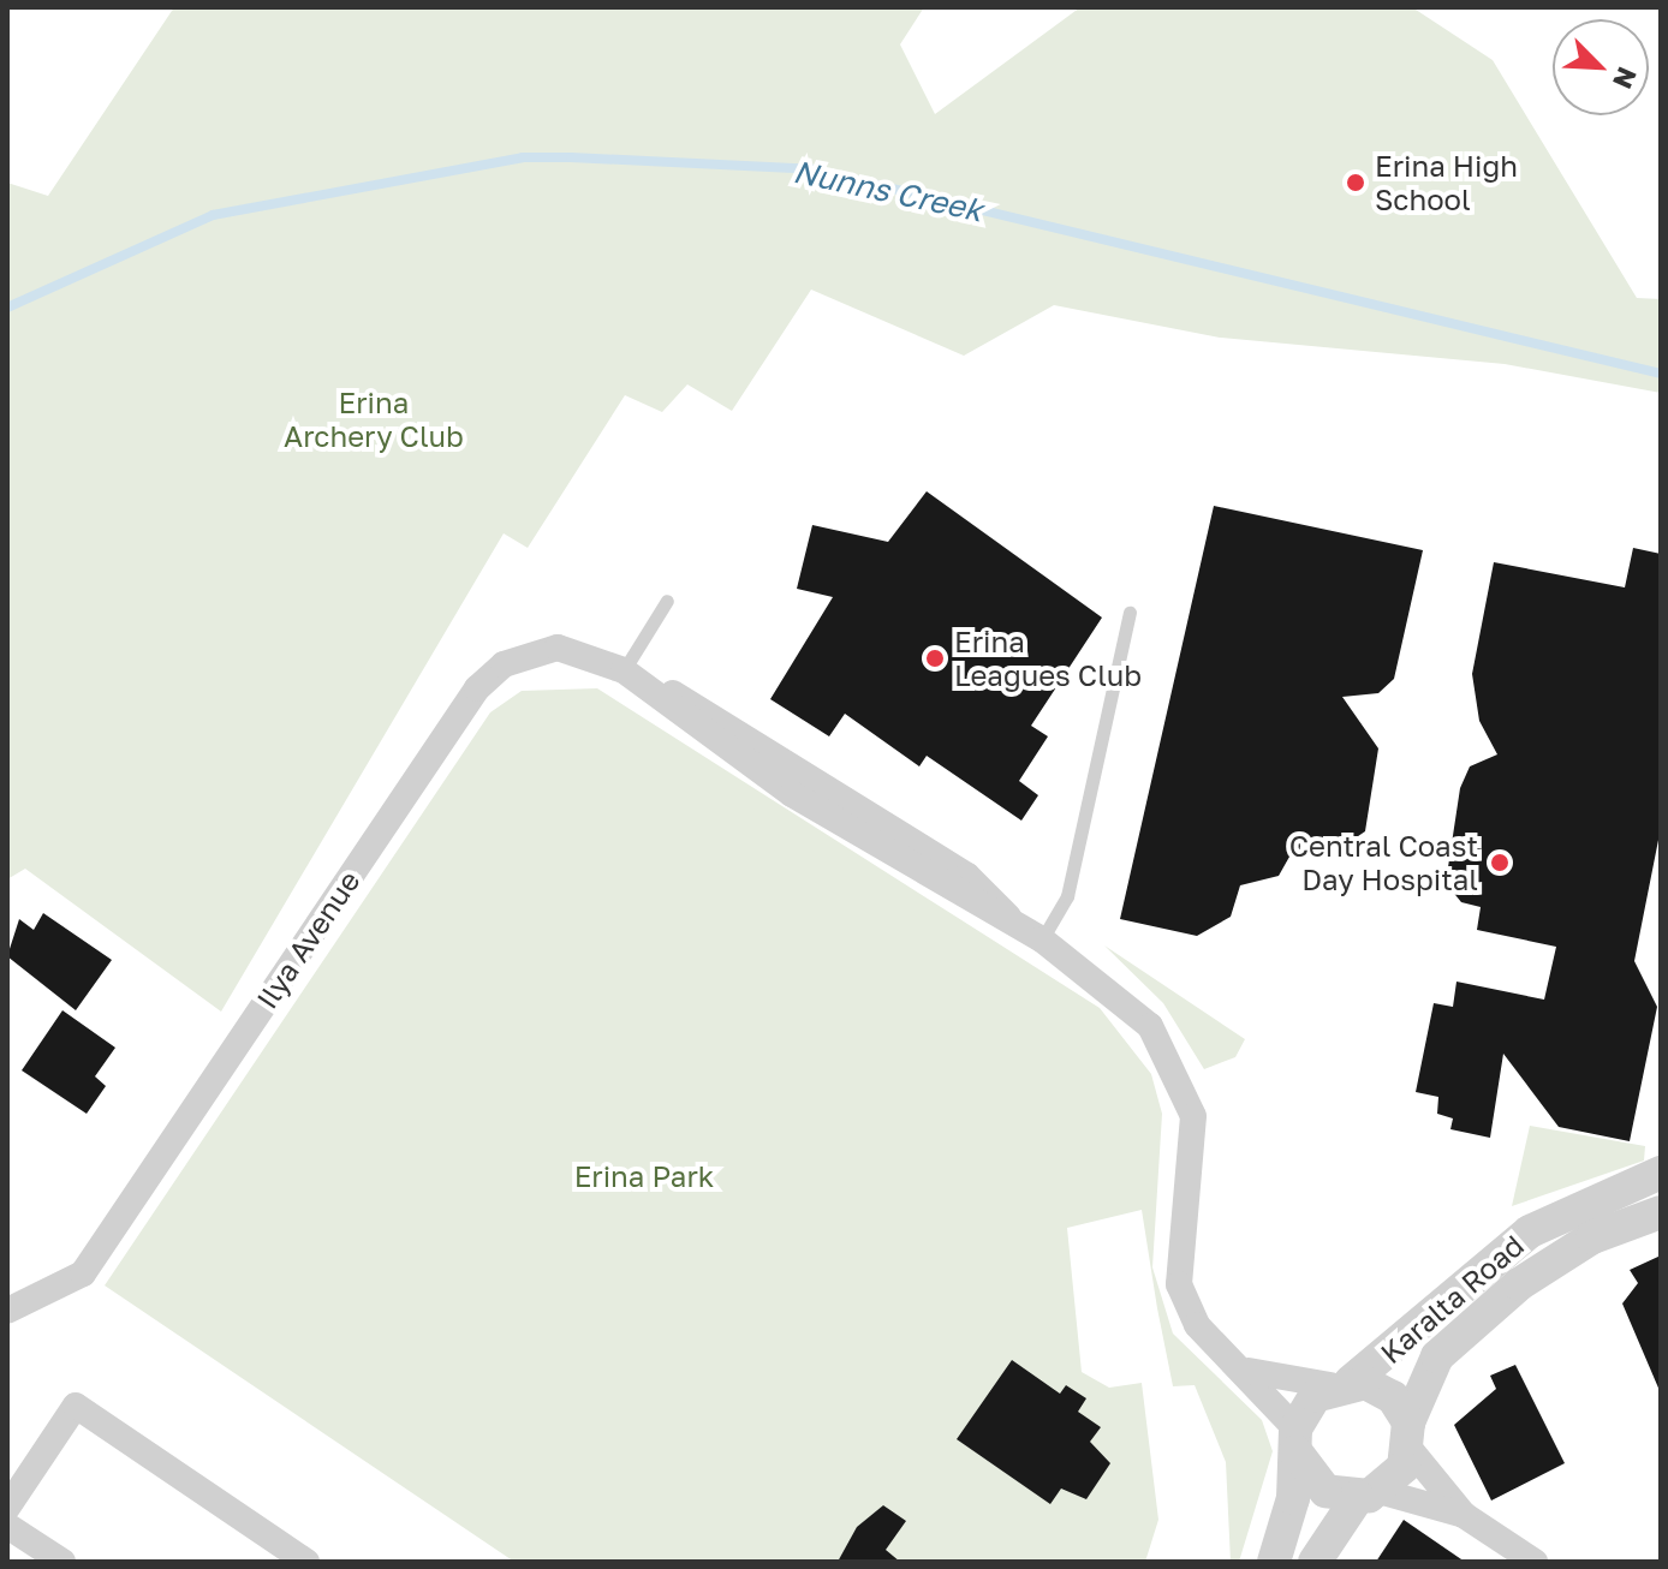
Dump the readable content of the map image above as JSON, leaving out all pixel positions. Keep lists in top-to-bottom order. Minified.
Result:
{"streets":{"street":["Ilya Avenue","Karalta Road"]},"crossings":[["Ilya Avenue","Karalta Road"]],"water":["Nunns Creek"],"parks":["Erina Archery Club","Erina Park"],"places":["Erina High School","Erina Leagues Club","Central Coast Day Hospital"],"north":"bottom right"}
